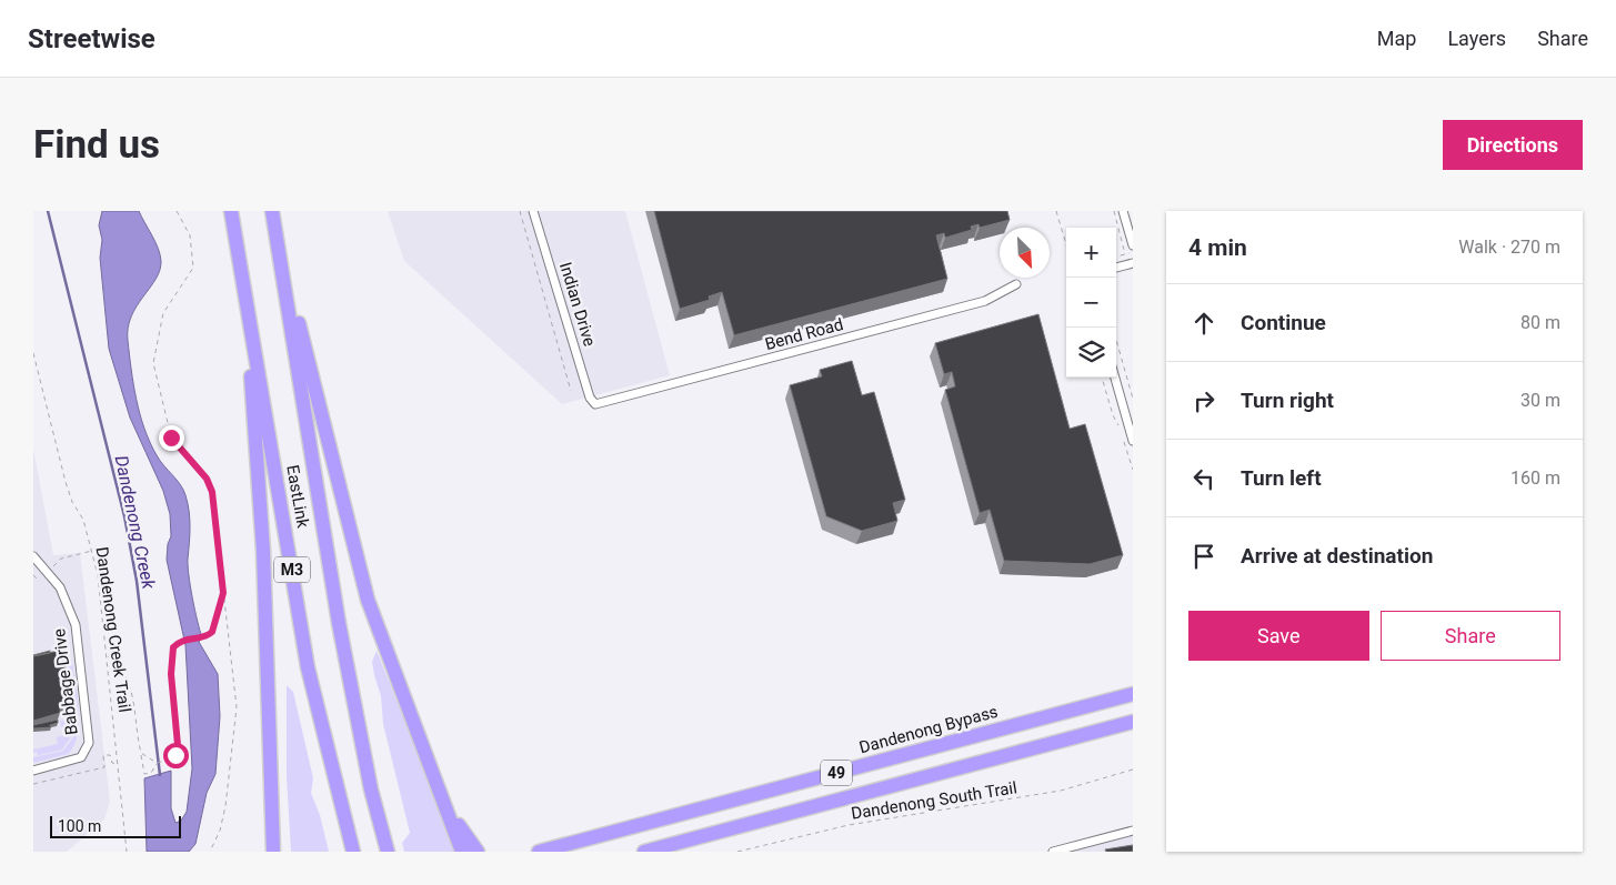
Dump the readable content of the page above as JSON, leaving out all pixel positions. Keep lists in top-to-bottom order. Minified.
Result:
{"streets":{"highway":["EastLink","M3","Dandenong Bypass","49"],"street":["Indian Drive","Bend Road","Babbage Drive"],"path":["Dandenong Creek Trail","Dandenong South Trail"]},"crossings":[["Indian Drive","Bend Road"]],"water":["Dandenong Creek"],"scale_bar":"100 m","north":"bottom right","page":{"header":"Streetwise","nav":["Map","Layers","Share"],"buttons":["Directions",["Save","Share"]],"title":"Find us","heading":["4 min","Walk · 270 m"],"map_buttons":["+","−"],"list":[["Continue","80 m"],["Turn right","30 m"],["Turn left","160 m"],"Arrive at destination"],"scale":"100 m"}}
